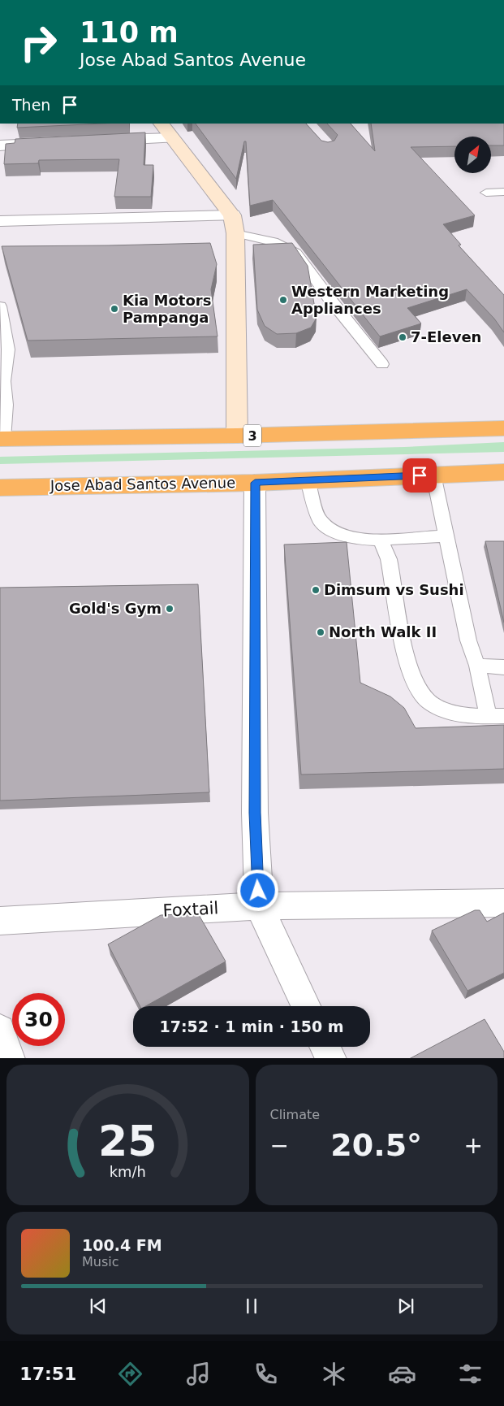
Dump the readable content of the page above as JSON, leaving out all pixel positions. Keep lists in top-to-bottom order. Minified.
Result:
{"streets":{"highway":["3","Jose Abad Santos Avenue"],"street":["Foxtail"]},"places":["Western Marketing Appliances","Kia Motors Pampanga","7-Eleven","Dimsum vs Sushi","Gold's Gym","North Walk II"],"north":"top right","page":{"turn":["110 m","Jose Abad Santos Avenue"],"then":"Then","limit":"30","trip":"17:52 · 1 min · 150 m","tile":"Climate","heat":["−","20.5°","+"],"song":["100.4 FM","Music"],"tabs":"17:51","gauge":["25","km/h"]}}
